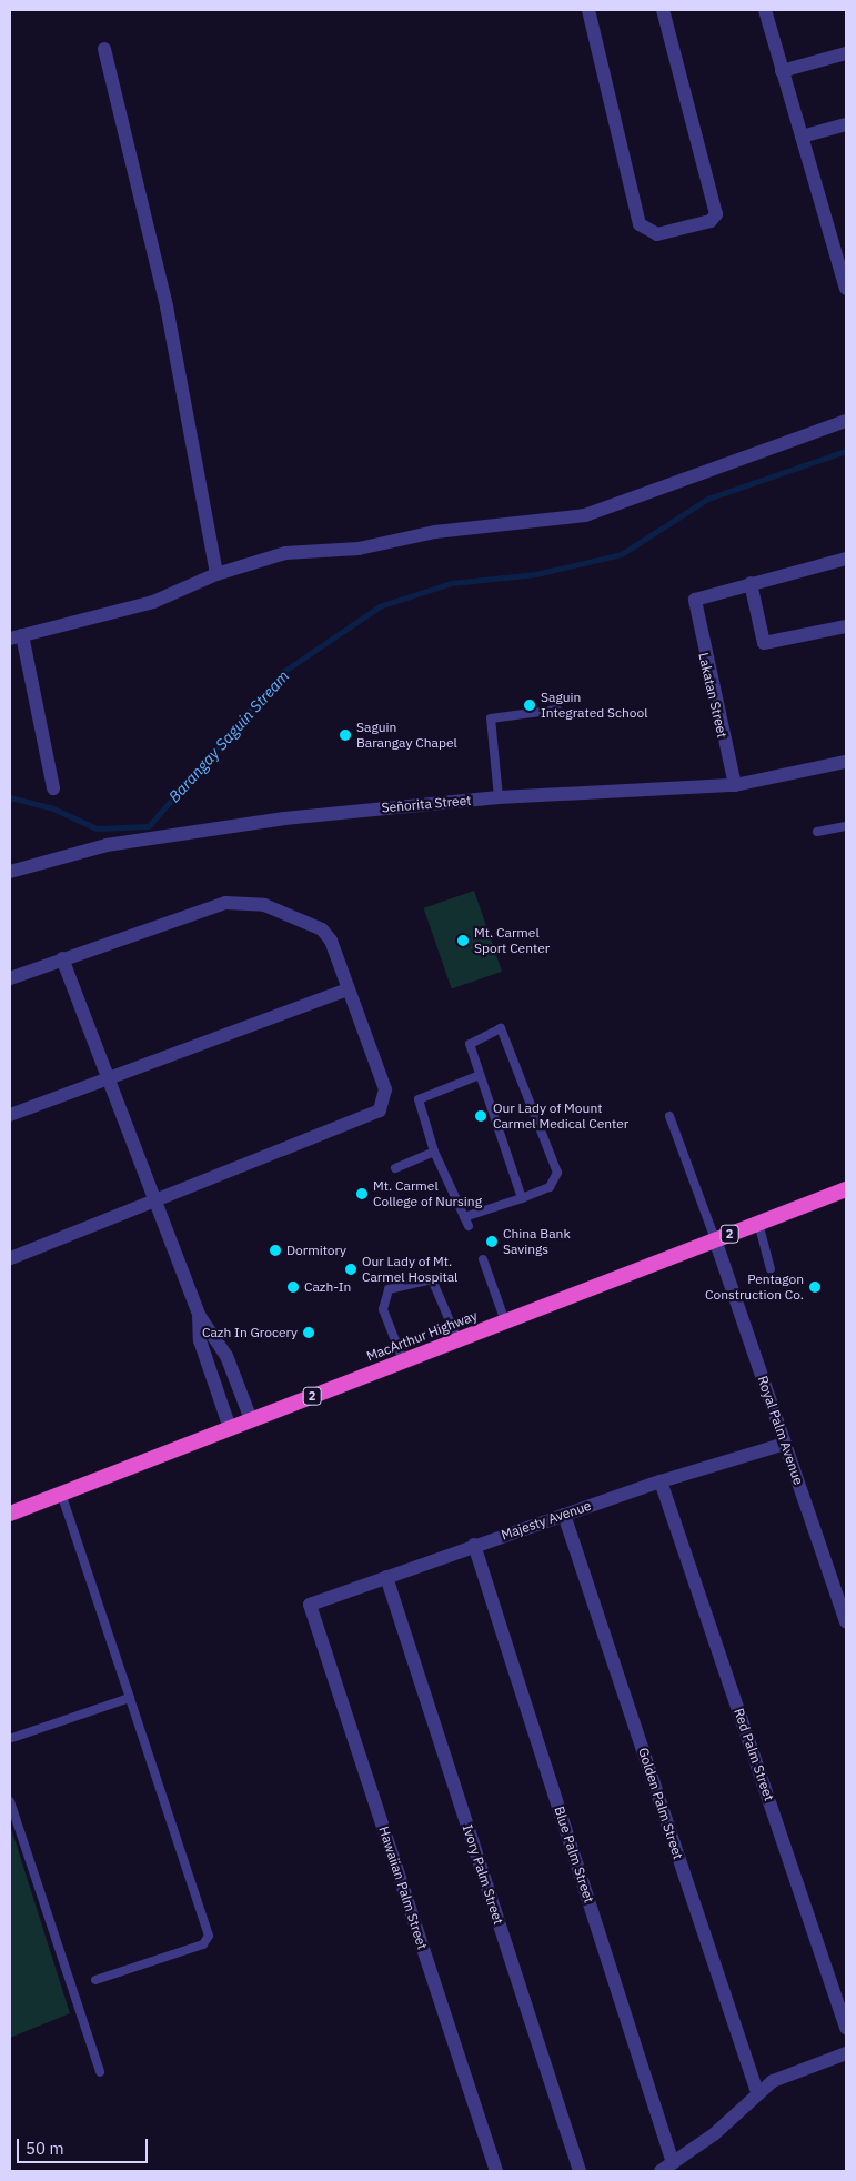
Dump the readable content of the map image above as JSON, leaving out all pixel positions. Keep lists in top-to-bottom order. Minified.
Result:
{"streets":{"highway":["2","MacArthur Highway"],"street":["Lakatan Street","Señorita Street","Royal Palm Avenue","Majesty Avenue","Red Palm Street","Golden Palm Street","Blue Palm Street","Ivory Palm Street","Hawaiian Palm Street"]},"crossings":[["Lakatan Street","Señorita Street"],["MacArthur Highway","Royal Palm Avenue"],["Royal Palm Avenue","Majesty Avenue"],["Majesty Avenue","Red Palm Street"],["Majesty Avenue","Golden Palm Street"],["Majesty Avenue","Blue Palm Street"],["Majesty Avenue","Ivory Palm Street"],["Majesty Avenue","Hawaiian Palm Street"]],"water":["Barangay Saguin Stream"],"places":["Saguin Integrated School","Saguin Barangay Chapel","Mt. Carmel Sport Center","Our Lady of Mount Carmel Medical Center","Mt. Carmel College of Nursing","China Bank Savings","Dormitory","Our Lady of Mt. Carmel Hospital","Cazh-In","Pentagon Construction Co.","Cazh In Grocery"],"scale_bar":"50 m"}
